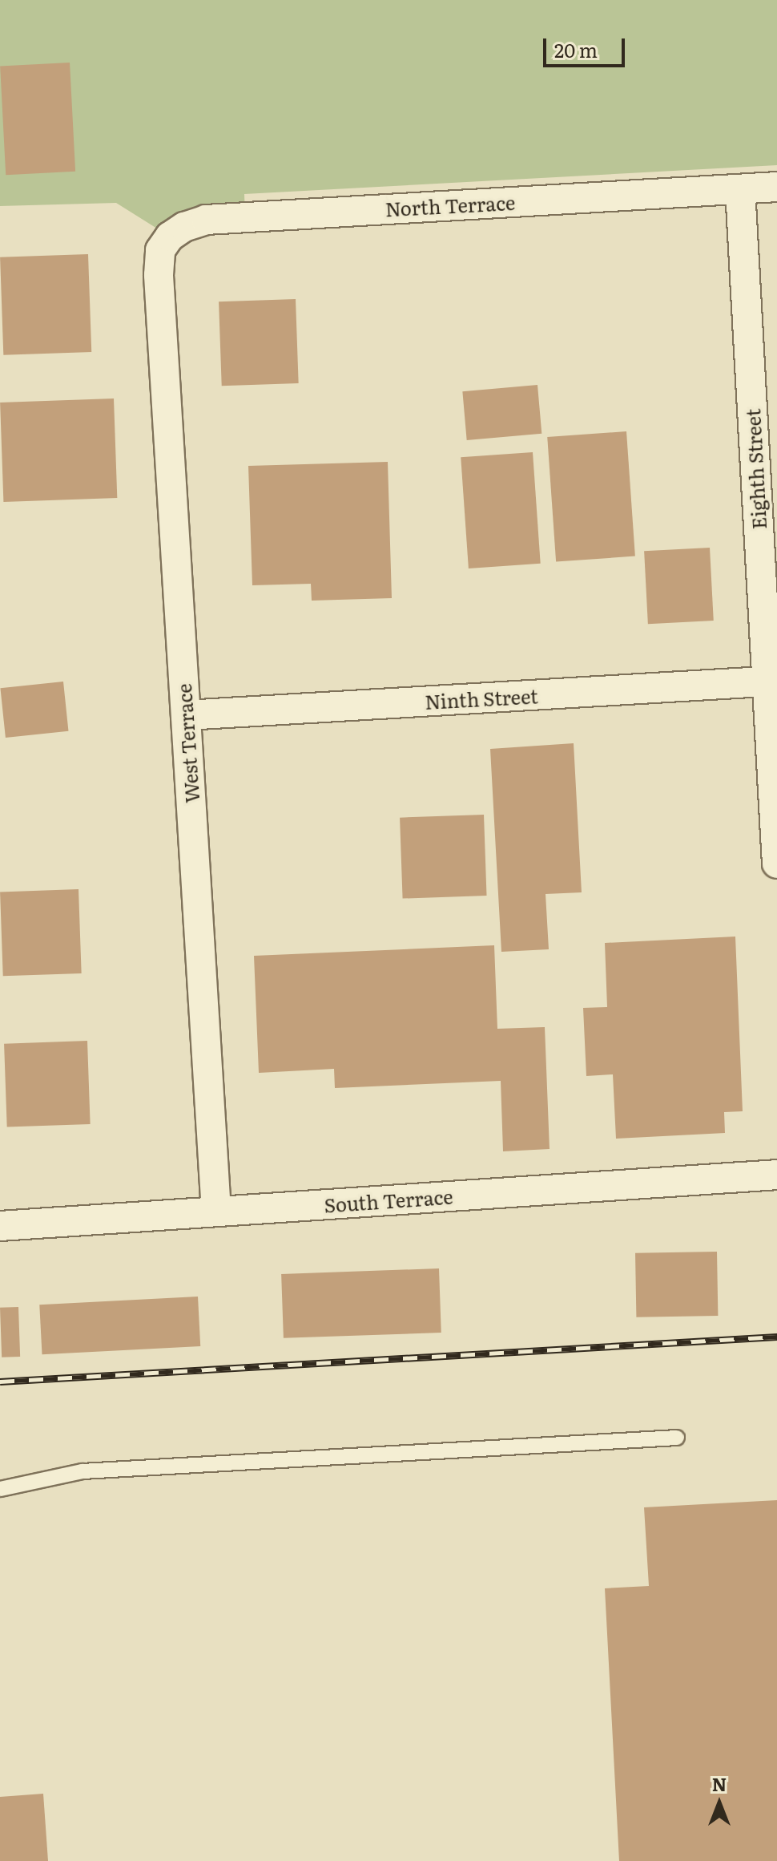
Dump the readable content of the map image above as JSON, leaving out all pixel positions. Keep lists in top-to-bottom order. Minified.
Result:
{"streets":{"street":["North Terrace","Eighth Street","Ninth Street","West Terrace","South Terrace"]},"crossings":[["North Terrace","Eighth Street"],["North Terrace","West Terrace"],["Eighth Street","Ninth Street"],["Ninth Street","West Terrace"],["West Terrace","South Terrace"]],"scale_bar":"20 m","north":"top"}
